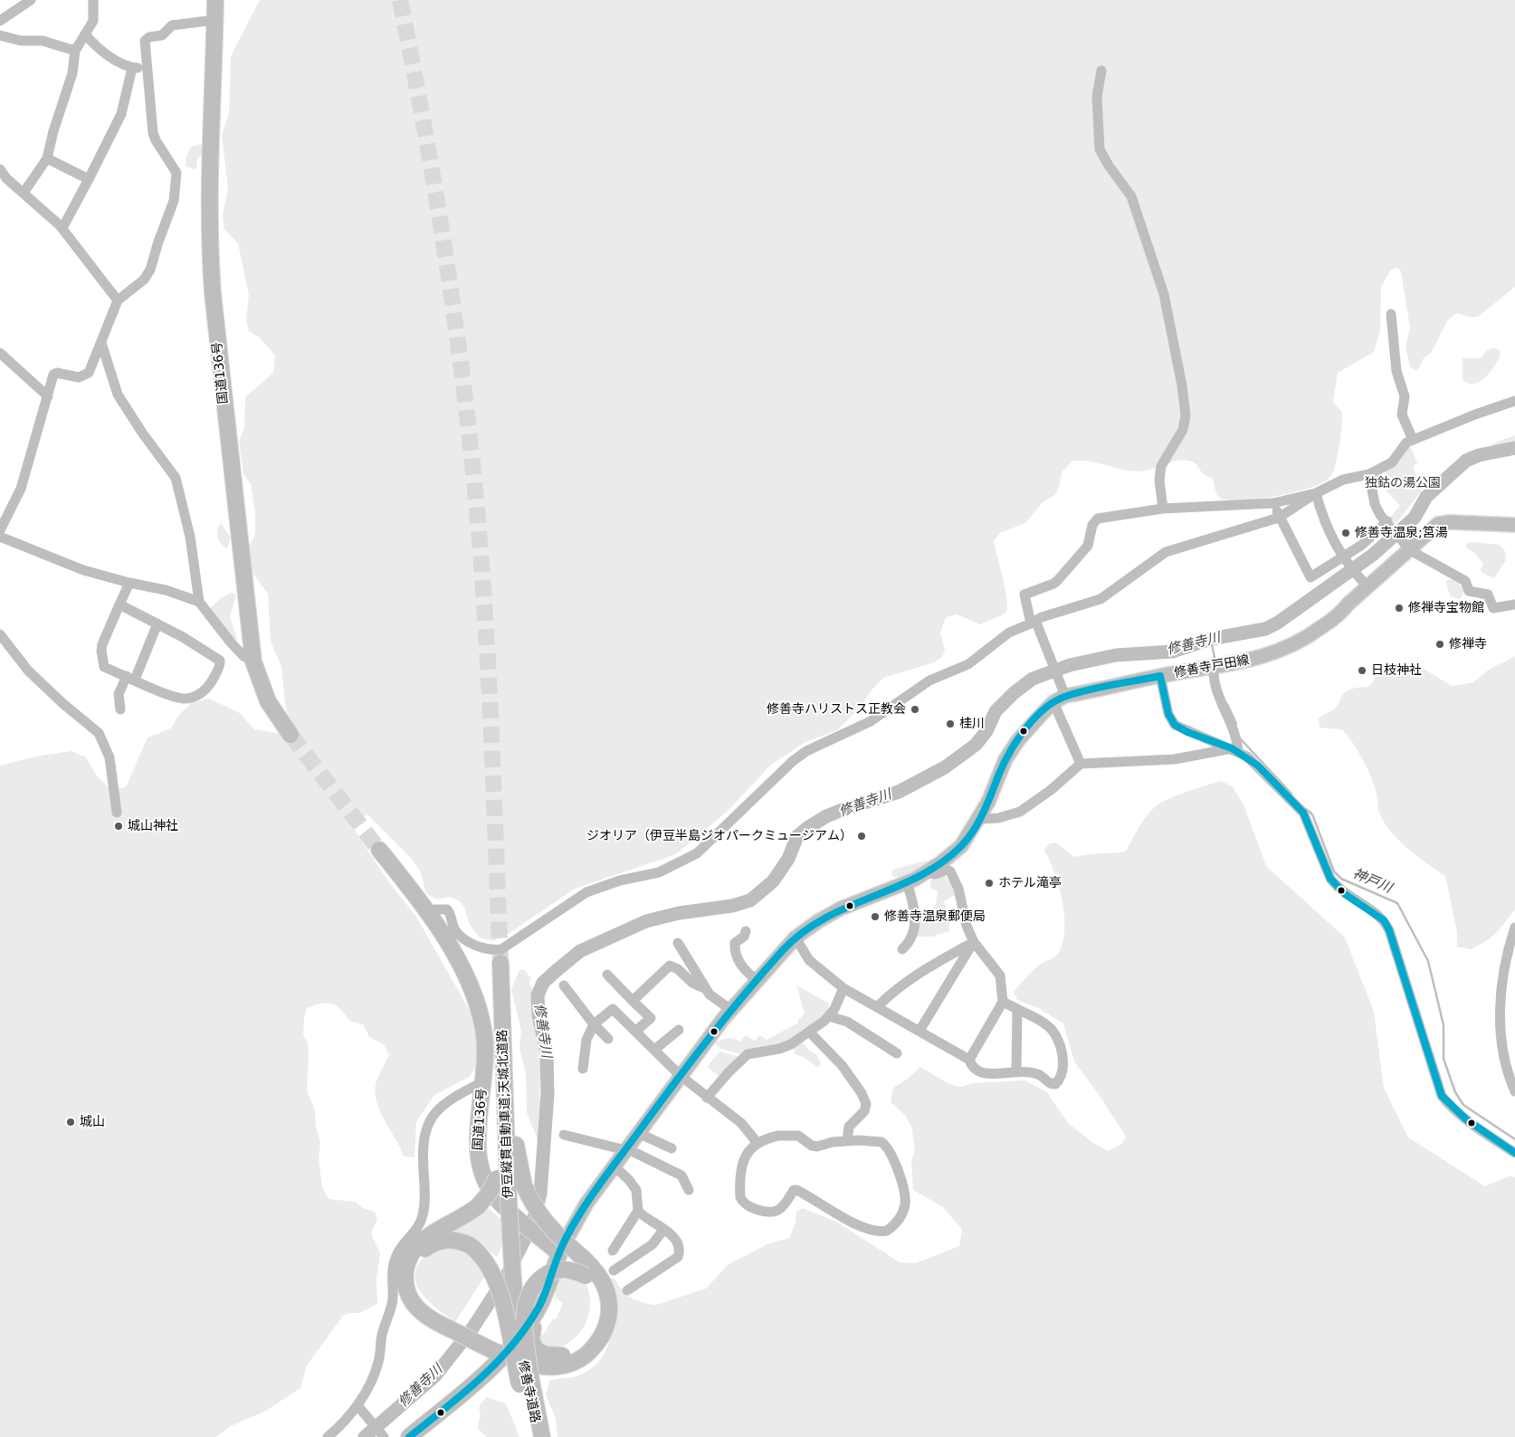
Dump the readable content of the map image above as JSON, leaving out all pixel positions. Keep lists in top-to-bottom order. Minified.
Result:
{"streets":{"highway":["国道136号","伊豆縦貫自動車道;天城北道路","修善寺道路"],"main road":["修善寺戸田線"]},"crossings":[["伊豆縦貫自動車道;天城北道路","修善寺道路"]],"water":["修善寺川","神戸川"],"parks":["独鈷の湯公園"],"places":["修善寺温泉;筥湯","修禅寺宝物館","修禅寺","日枝神社","修善寺ハリストス正教会","桂川","城山神社","ジオリア（伊豆半島ジオパークミュージアム）","ホテル滝亭","修善寺温泉郵便局","城山"]}
